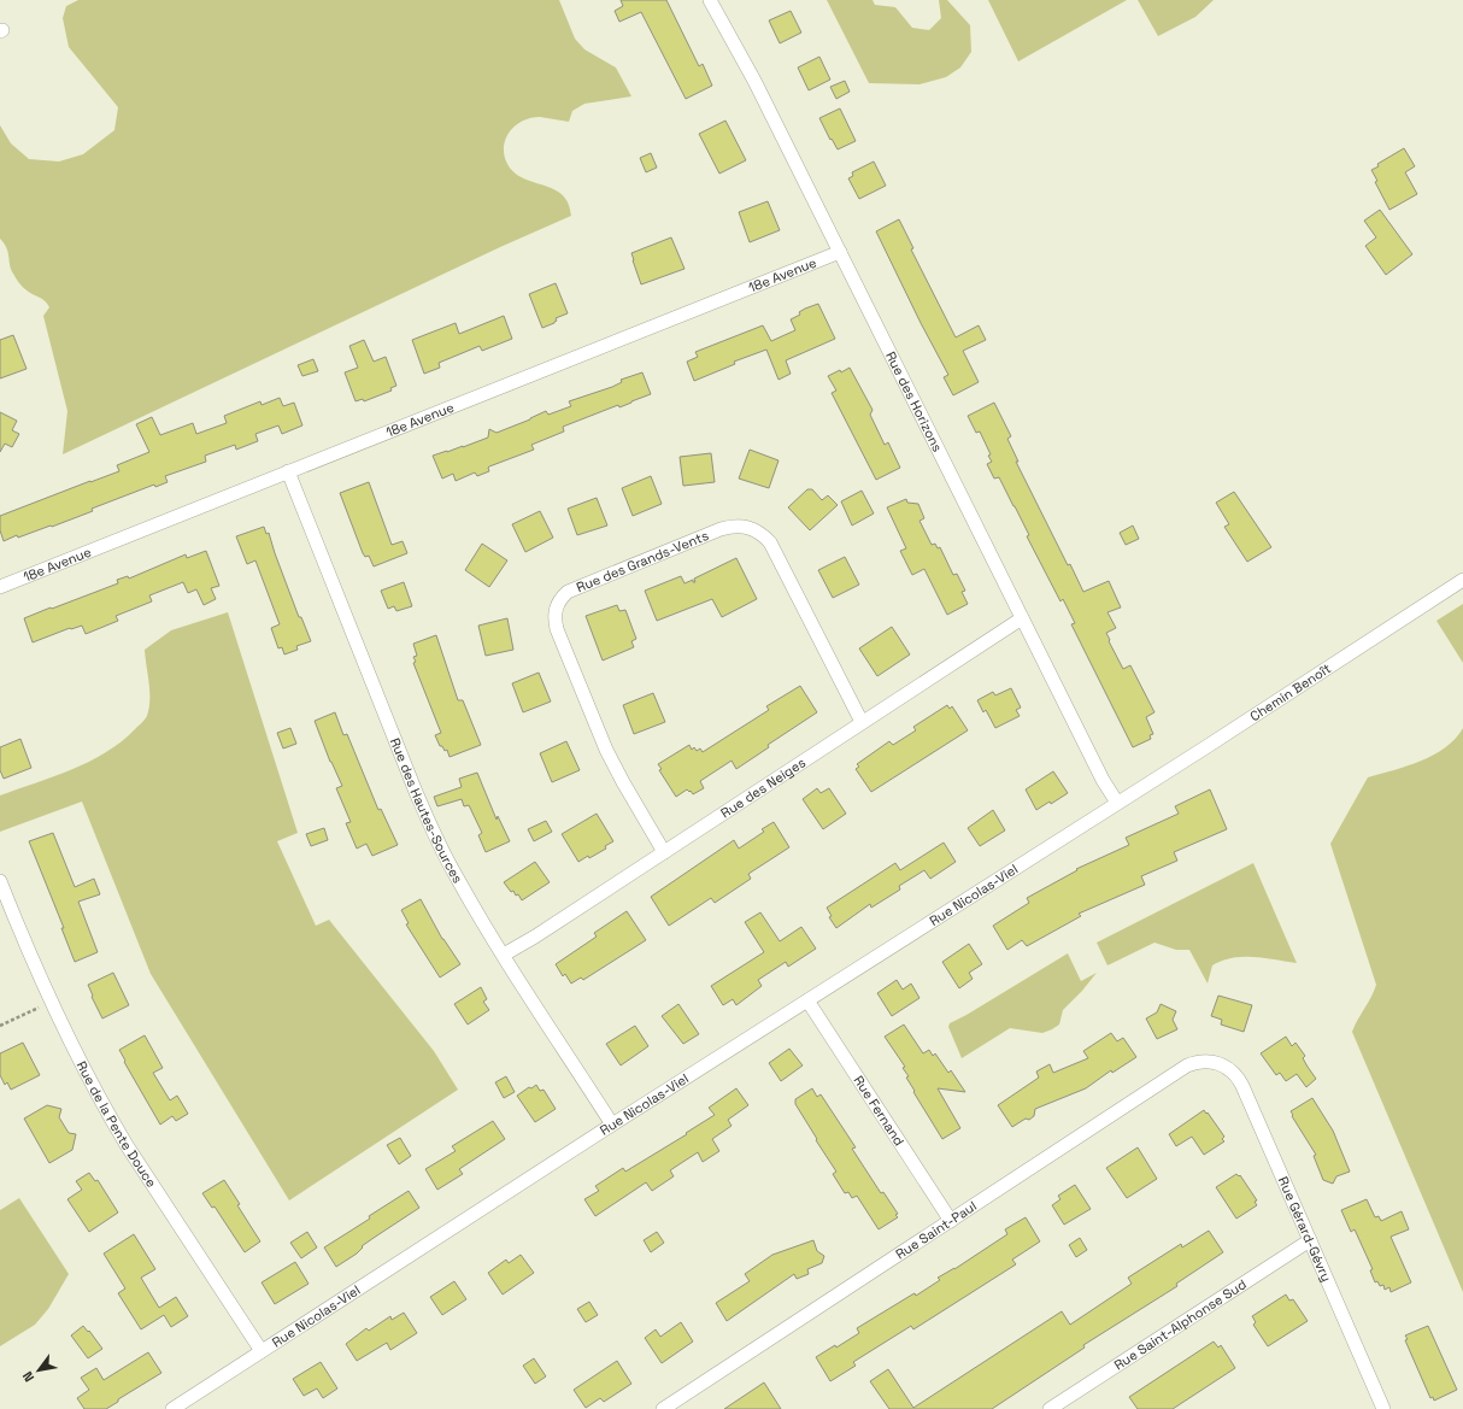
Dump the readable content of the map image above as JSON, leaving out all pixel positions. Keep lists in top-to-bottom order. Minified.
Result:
{"streets":{"street":["18e Avenue","Rue des Horizons","Rue des Grands-Vents","Chemin Benoît","Rue des Neiges","Rue des Hautes-Sources","Rue Nicolas-Viel","Rue Fernand","Rue de la Pente Douce","Rue Gérard-Gévry","Rue Saint-Paul","Rue Saint-Alphonse Sud"]},"crossings":[["18e Avenue","Rue des Horizons"],["18e Avenue","Rue des Hautes-Sources"],["Rue des Horizons","Chemin Benoît"],["Rue des Horizons","Rue des Neiges"],["Rue des Horizons","Rue Nicolas-Viel"],["Rue des Grands-Vents","Rue des Neiges"],["Chemin Benoît","Rue Nicolas-Viel"],["Rue des Neiges","Rue des Hautes-Sources"],["Rue des Hautes-Sources","Rue Nicolas-Viel"],["Rue Nicolas-Viel","Rue Fernand"],["Rue Nicolas-Viel","Rue de la Pente Douce"],["Rue Fernand","Rue Saint-Paul"],["Rue Gérard-Gévry","Rue Saint-Paul"],["Rue Gérard-Gévry","Rue Saint-Alphonse Sud"]],"north":"bottom left"}
